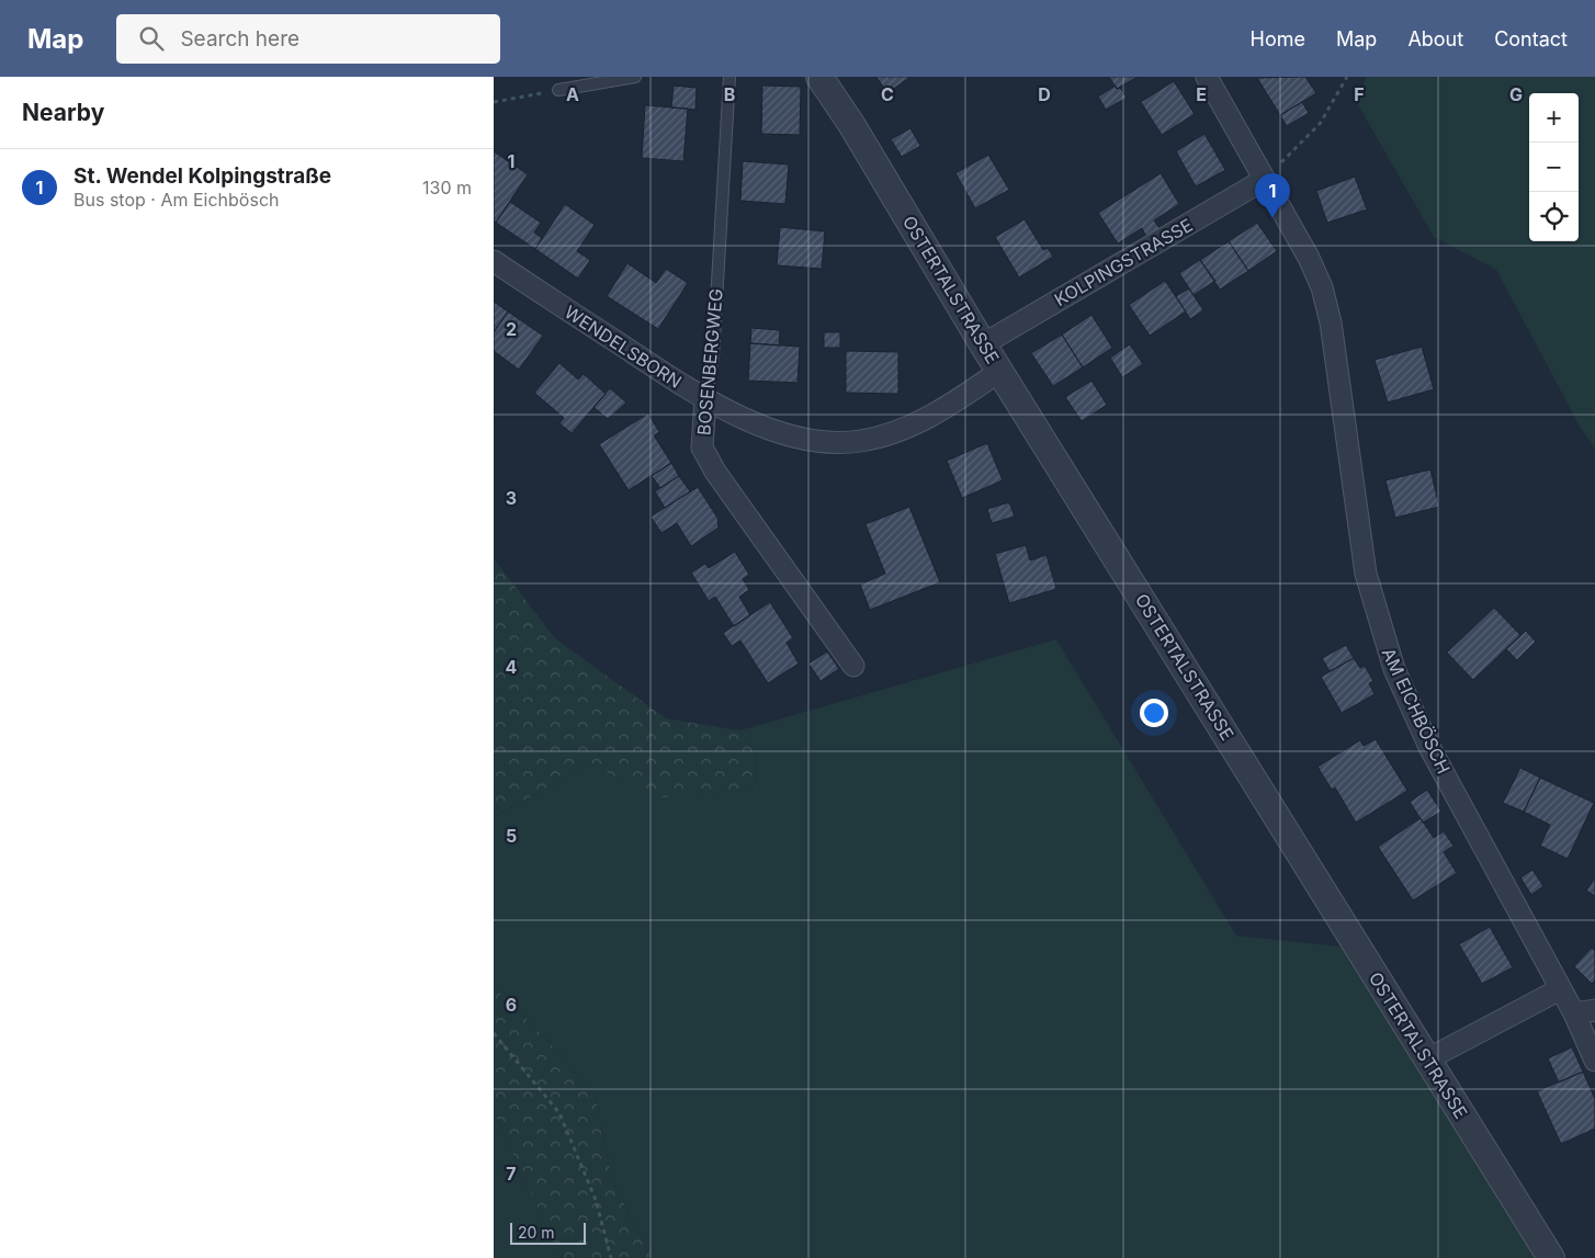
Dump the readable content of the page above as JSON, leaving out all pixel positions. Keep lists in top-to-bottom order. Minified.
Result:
{"streets":{"street":["KOLPINGSTRASSE","OSTERTALSTRASSE","WENDELSBORN","BOSENBERGWEG","AM EICHBÖSCH"]},"crossings":[["KOLPINGSTRASSE","OSTERTALSTRASSE"],["KOLPINGSTRASSE","AM EICHBÖSCH"],["OSTERTALSTRASSE","WENDELSBORN"],["WENDELSBORN","BOSENBERGWEG"]],"scale_bar":"20 m","page":{"header":"Map","search":"Search here","nav":["Home","Map","About","Contact"],"heading":"Nearby","map_buttons":["+","−"],"list":[{"mark":"1","name":"St. Wendel Kolpingstraße","note":"Bus stop · Am Eichbösch","value":"130 m"}],"pins":"1","scale":"20 m"},"grid":{"columns":["A","B","C","D","E","F","G"],"rows":["1","2","3","4","5","6","7"]}}
